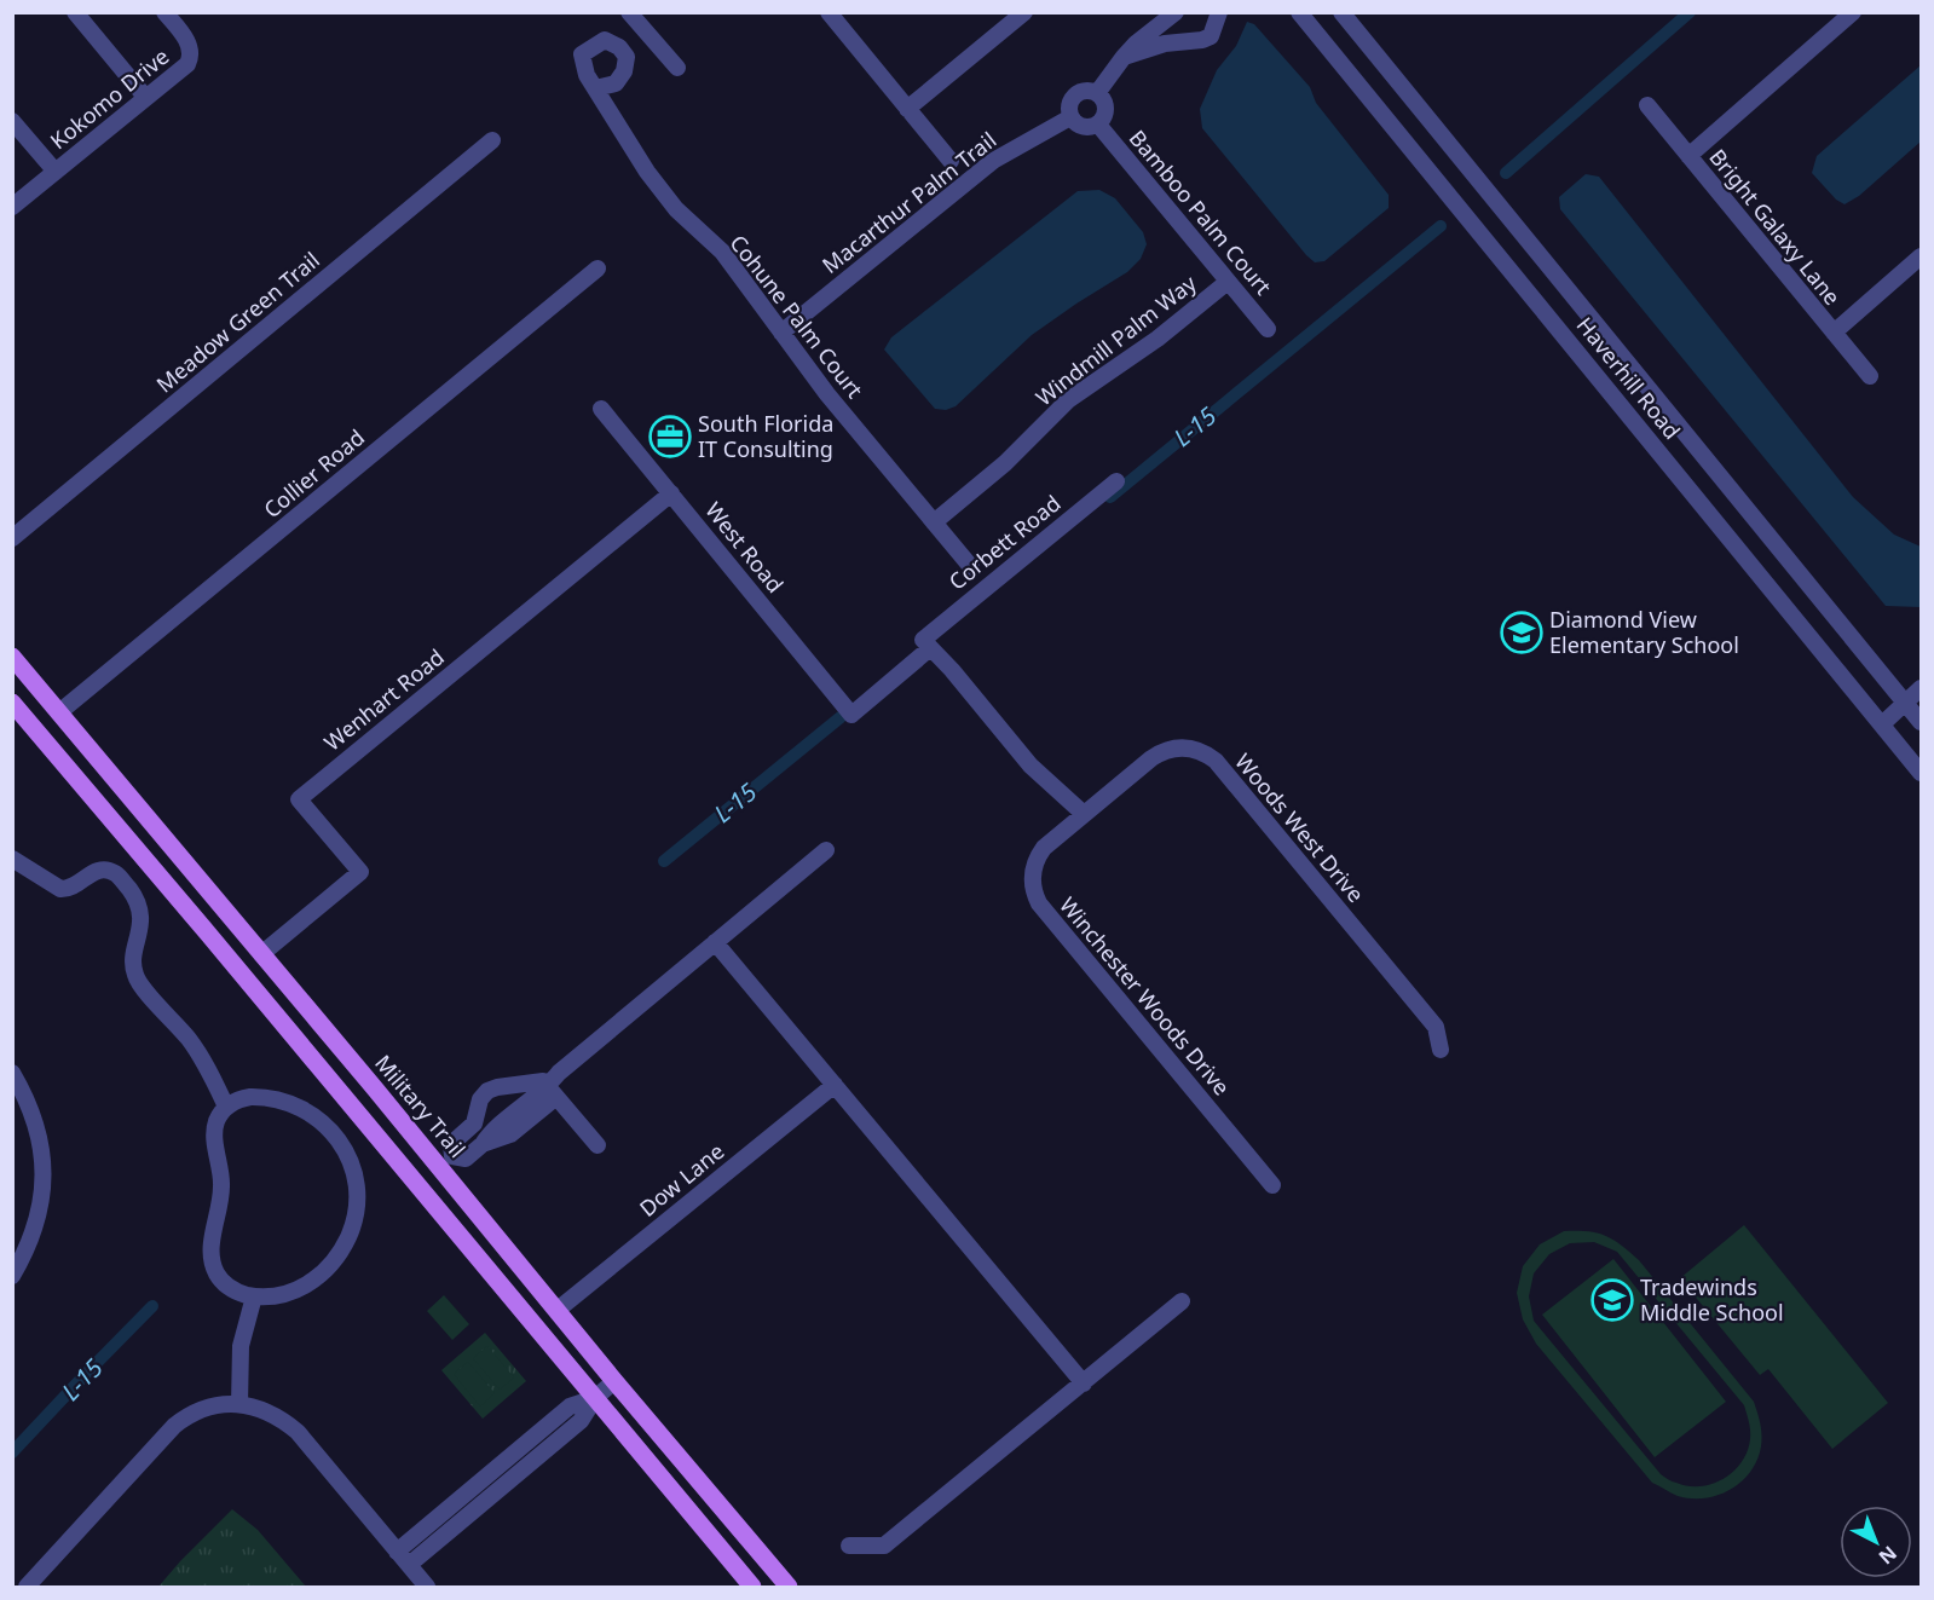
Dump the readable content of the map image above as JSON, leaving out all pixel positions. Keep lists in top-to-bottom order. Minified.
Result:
{"streets":{"main road":["Military Trail"],"street":["Kokomo Drive","Macarthur Palm Trail","Bamboo Palm Court","Bright Galaxy Lane","Cohune Palm Court","Meadow Green Trail","Windmill Palm Way","Haverhill Road","Collier Road","Corbett Road","West Road","Wenhart Road","Woods West Drive","Winchester Woods Drive","Dow Lane"]},"crossings":[["Macarthur Palm Trail","Bamboo Palm Court"],["Macarthur Palm Trail","Cohune Palm Court"],["Bamboo Palm Court","Windmill Palm Way"],["Cohune Palm Court","Windmill Palm Way"],["Collier Road","Military Trail"],["Corbett Road","West Road"],["West Road","Wenhart Road"],["Wenhart Road","Military Trail"],["Woods West Drive","Winchester Woods Drive"],["Military Trail","Dow Lane"]],"water":["L-15"],"places":{"office":["South Florida IT Consulting"],"school or university":["Diamond View Elementary School","Tradewinds Middle School"]},"north":"bottom right"}
